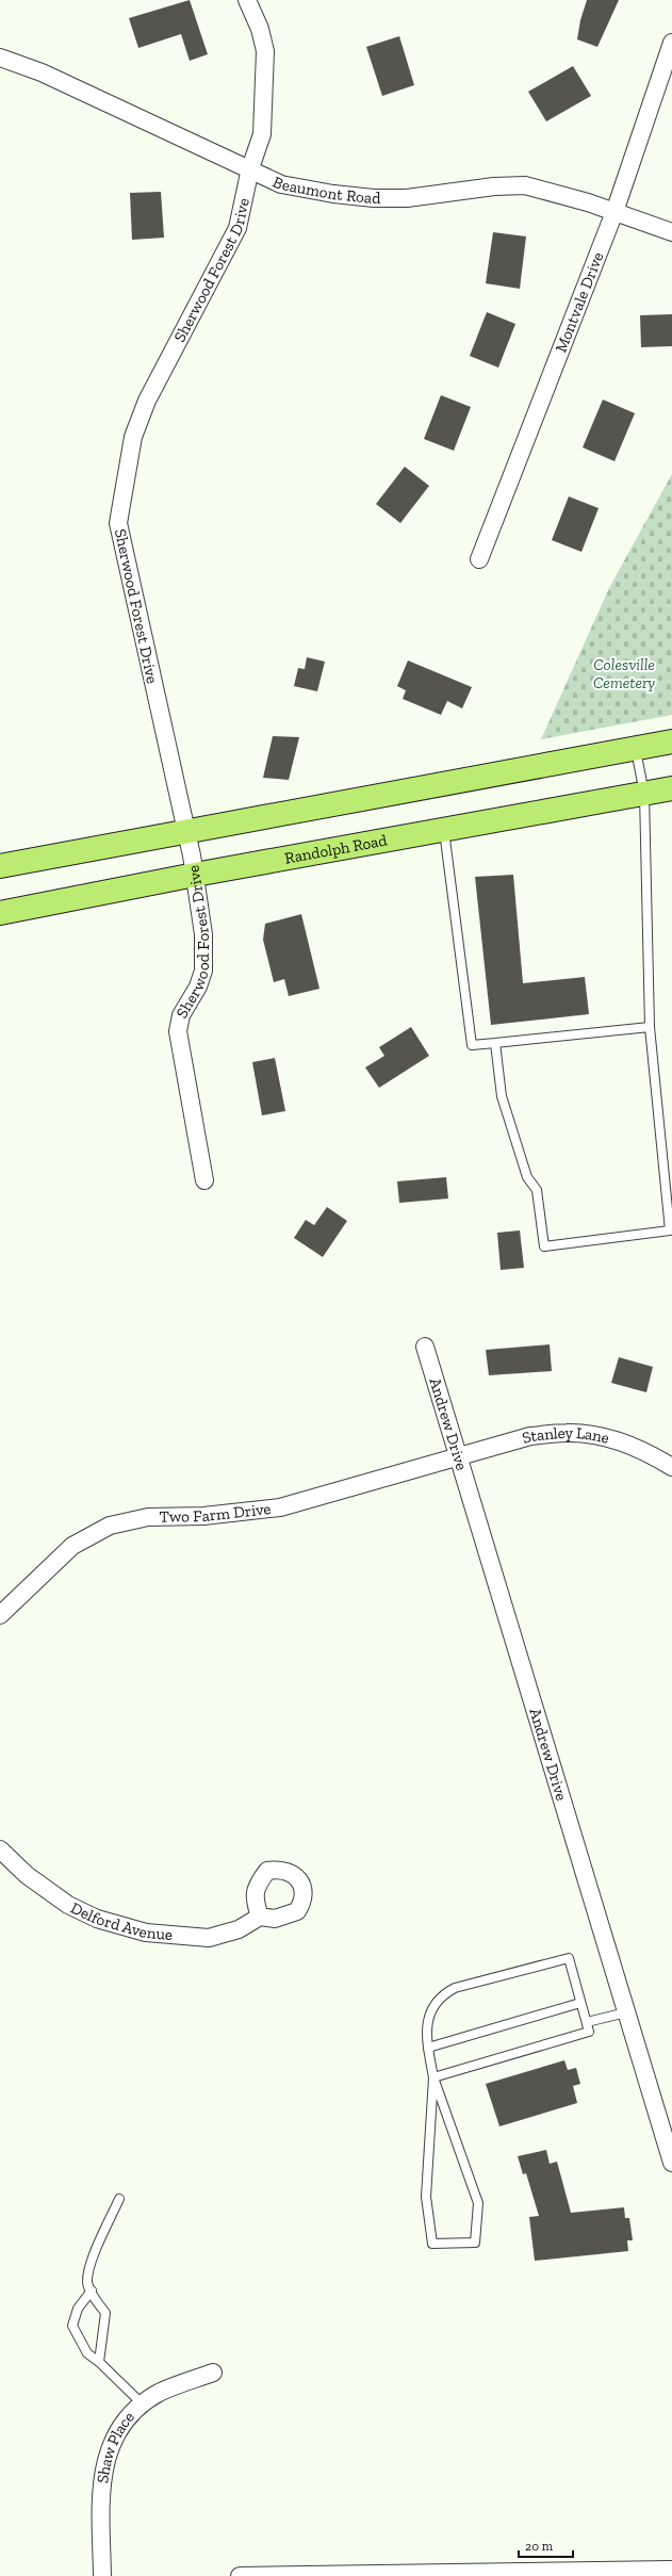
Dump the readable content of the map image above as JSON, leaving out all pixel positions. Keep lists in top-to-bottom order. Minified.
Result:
{"streets":{"main road":["Randolph Road"],"street":["Beaumont Road","Sherwood Forest Drive","Montvale Drive","Andrew Drive","Stanley Lane","Two Farm Drive","Delford Avenue","Shaw Place"]},"crossings":[["Beaumont Road","Sherwood Forest Drive"],["Beaumont Road","Montvale Drive"],["Sherwood Forest Drive","Randolph Road"],["Andrew Drive","Stanley Lane"],["Andrew Drive","Two Farm Drive"],["Stanley Lane","Two Farm Drive"]],"parks":["Colesville Cemetery"],"scale_bar":"20 m"}
